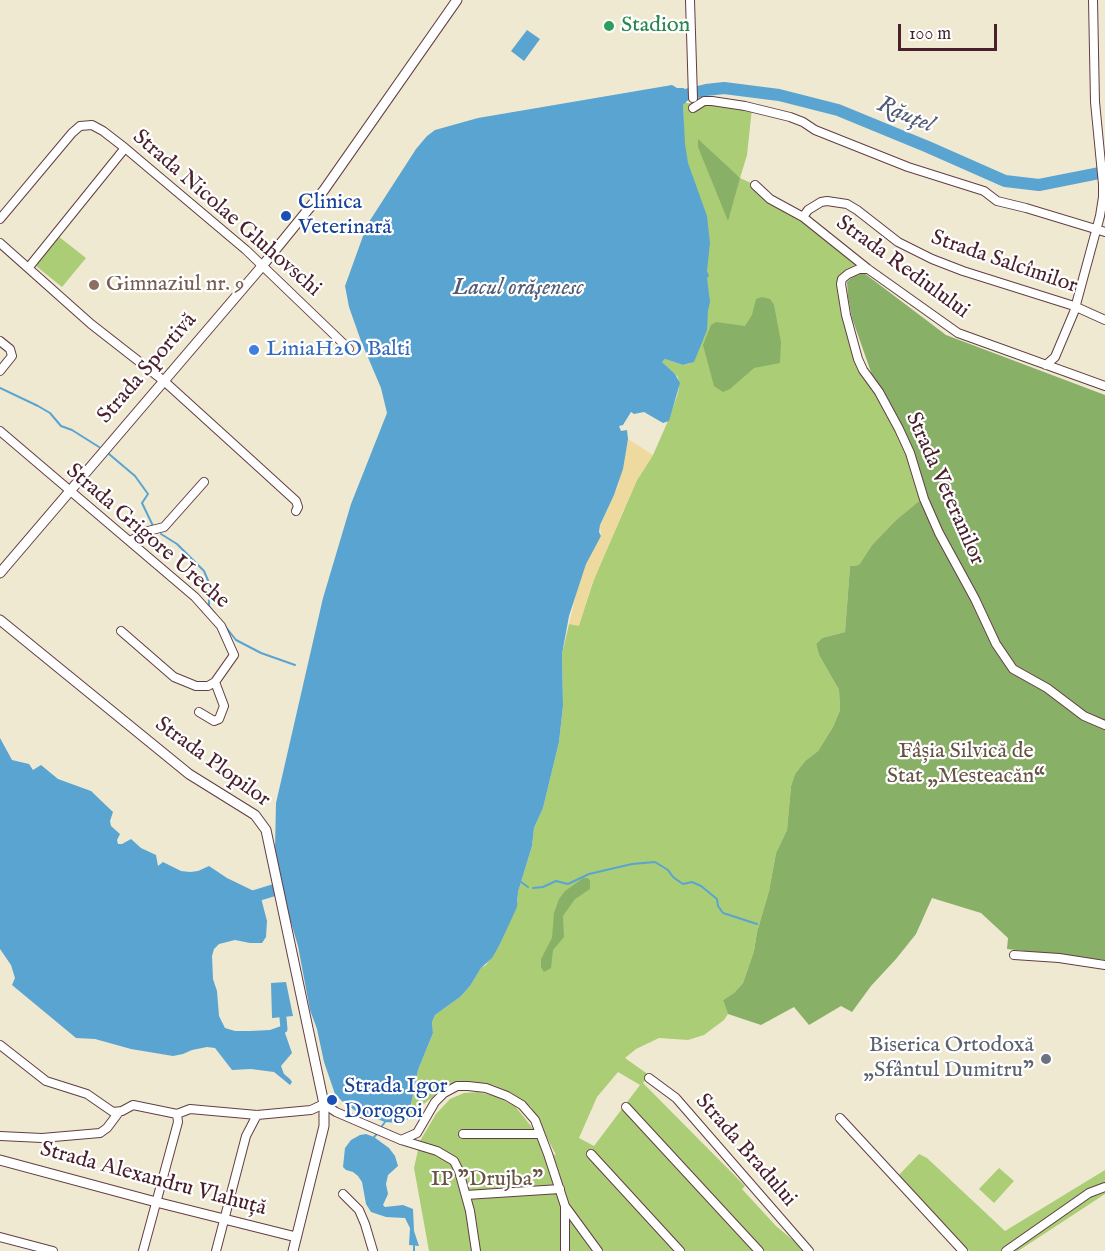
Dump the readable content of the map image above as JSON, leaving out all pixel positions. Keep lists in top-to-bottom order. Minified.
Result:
{"streets":{"street":["Strada Nicolae Gluhovschi","Strada Salcîmilor","Strada Rediulului","Strada Sportivă","Strada Veteranilor","Strada Grigore Ureche","Strada Plopilor","Strada Bradului","Strada Аlexandru Vlahuță"]},"crossings":[["Strada Nicolae Gluhovschi","Strada Sportivă"],["Strada Salcîmilor","Strada Rediulului"],["Strada Rediulului","Strada Veteranilor"],["Strada Sportivă","Strada Grigore Ureche"],["Strada Plopilor","Strada Аlexandru Vlahuță"]],"water":["Răuțel","Lacul orăşenesc"],"parks":["Fâșia Silvică de Stat „Mesteacăn“","IP \"Drujba\""],"places":["Stadion","Clinica Veterinară","Gimnaziul nr. 9","LiniaH2O Balti","Biserica Ortodoxă „Sfântul Dumitru”","Strada Igor Dorogoi"],"scale_bar":"100 m"}
